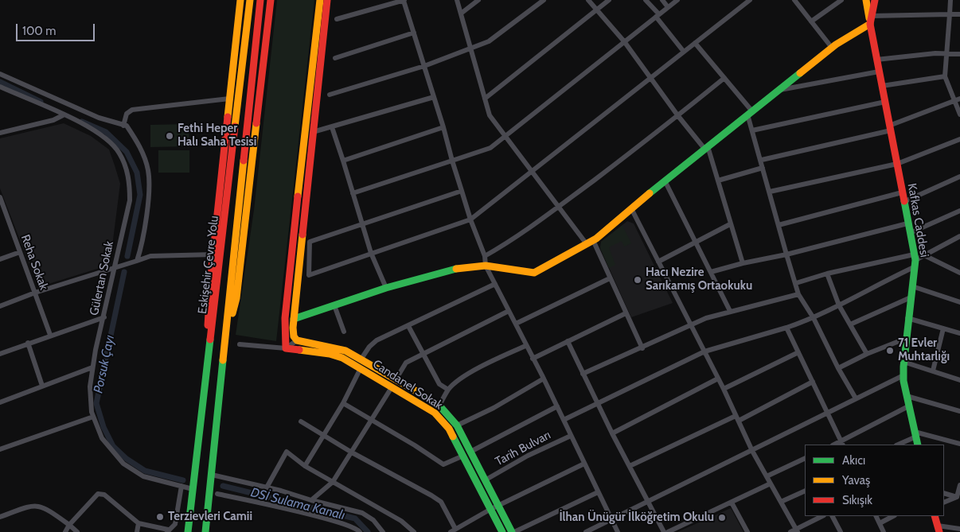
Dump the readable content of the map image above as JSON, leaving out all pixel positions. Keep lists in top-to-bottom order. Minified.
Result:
{"streets":{"main road":["Kafkas Caddesi","Eskişehir Çevre Yolu","Candanel Sokak"],"street":["Reha Sokak","Gülertan Sokak","Tarih Bulvarı"]},"crossings":[["Eskişehir Çevre Yolu","Gülertan Sokak"]],"water":["Porsuk Çayı","DSİ Sulama Kanalı"],"places":["Fethi Heper Halı Saha Tesisi","Hacı Nezire Sarıkamış Ortaokuku","71 Evler Muhtarlığı","Terzievleri Camii","İlhan Ünügür İlköğretim Okulu"],"legend":["Akıcı","Yavaş","Sıkışık"],"scale_bar":"100 m"}
